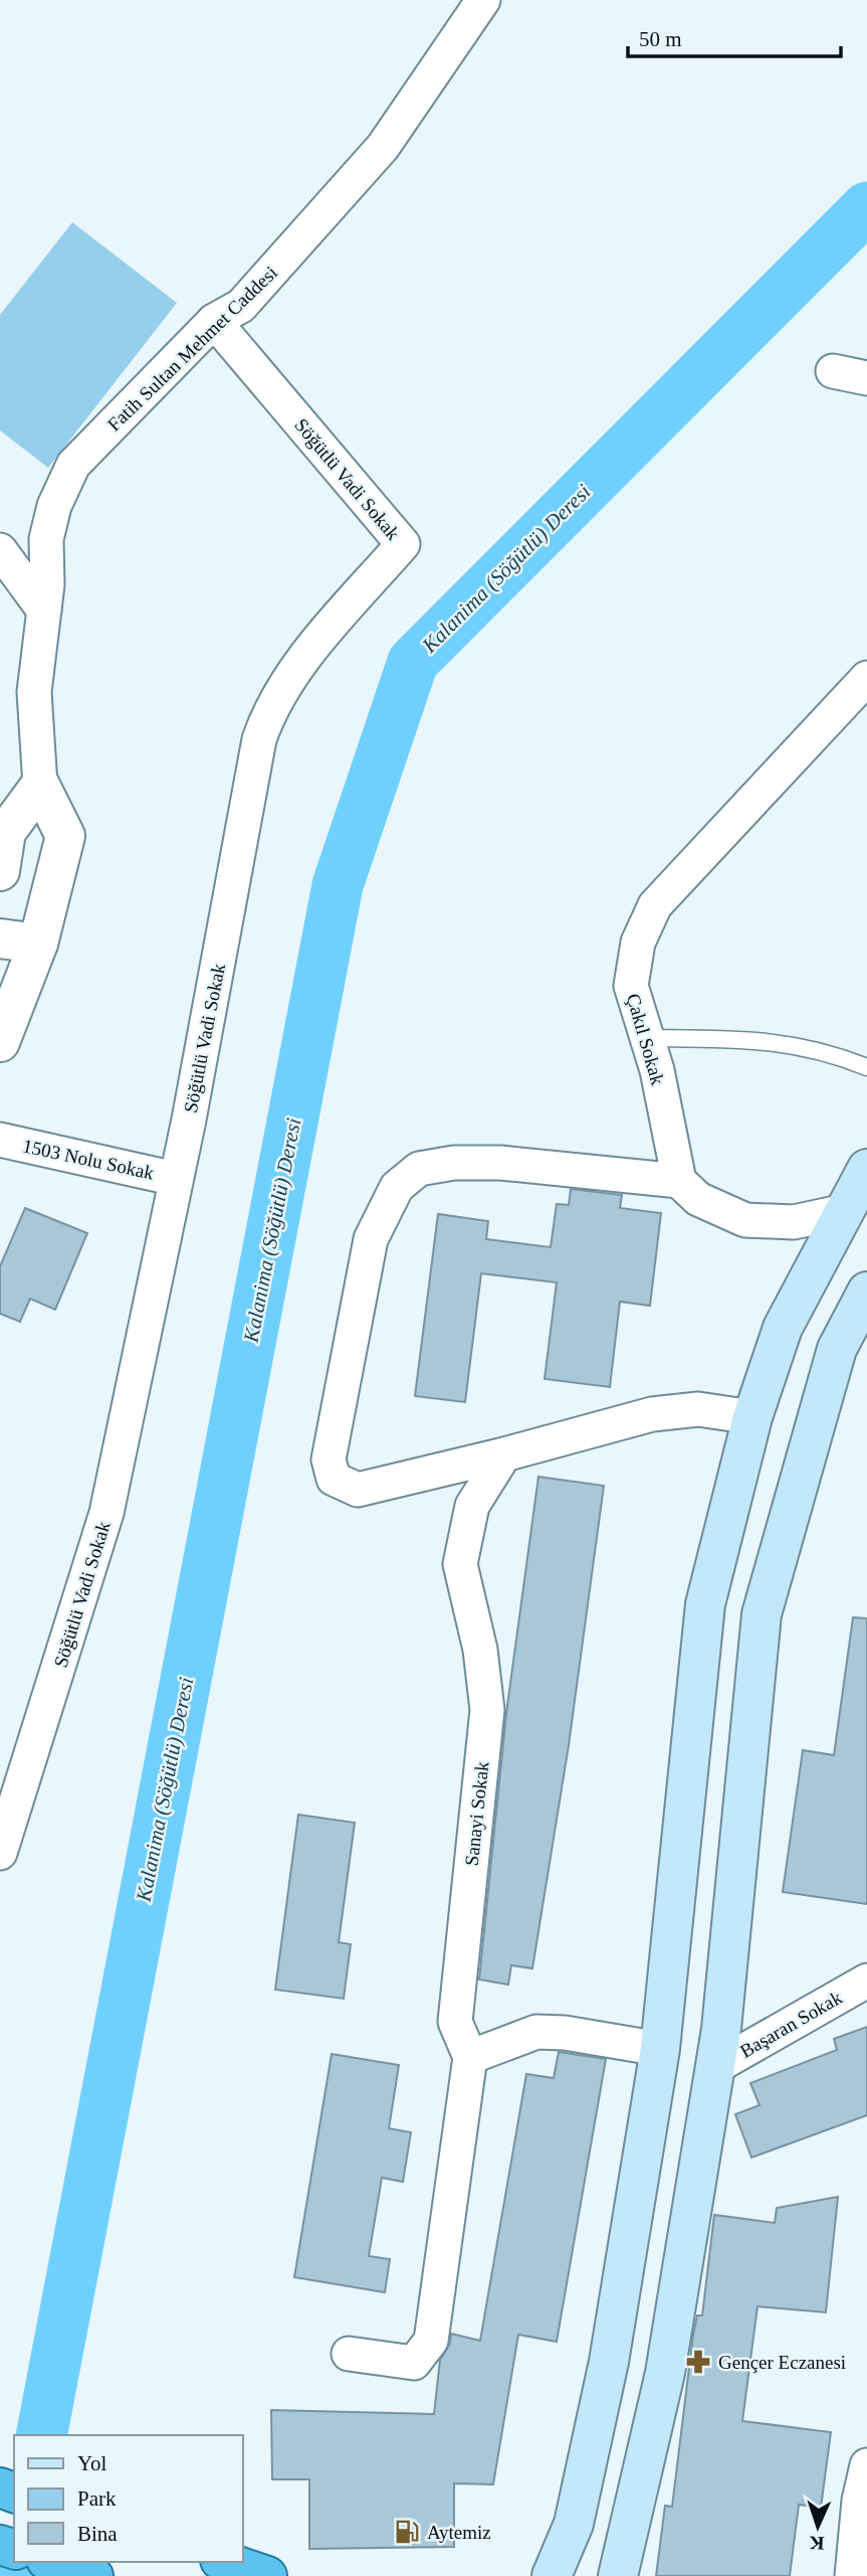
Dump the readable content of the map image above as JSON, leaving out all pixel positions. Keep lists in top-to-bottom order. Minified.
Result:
{"streets":{"street":["Fatih Sultan Mehmet Caddesi","Söğütlü Vadi Sokak","Çakıl Sokak","1503 Nolu Sokak","Sanayi Sokak","Başaran Sokak"]},"crossings":[["Fatih Sultan Mehmet Caddesi","Söğütlü Vadi Sokak"],["Söğütlü Vadi Sokak","1503 Nolu Sokak"]],"water":["Kalanima (Söğütlü) Deresi"],"places":{"pharmacy":["Gençer Eczanesi"],"fuel station":["Aytemiz"]},"legend":["Yol","Park","Bina"],"scale_bar":"50 m","north":"bottom"}
